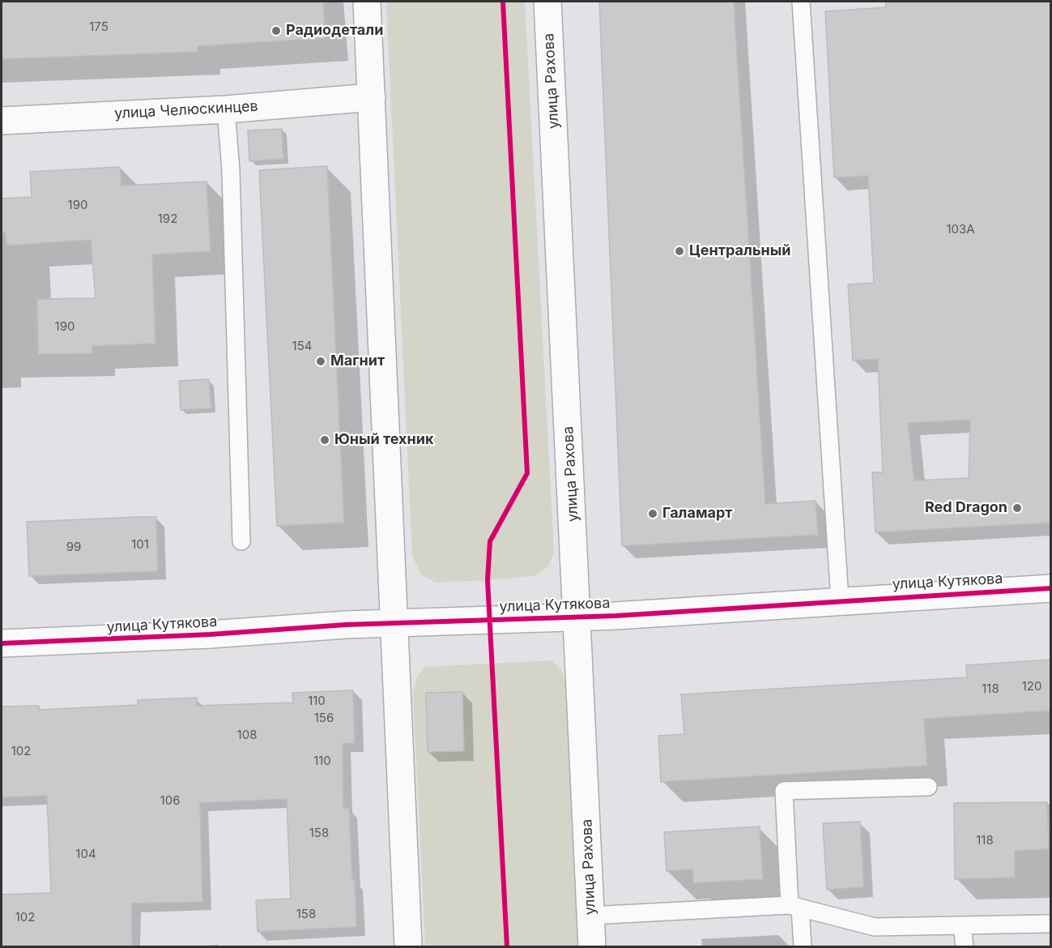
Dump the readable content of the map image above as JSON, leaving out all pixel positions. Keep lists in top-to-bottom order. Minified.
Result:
{"streets":{"street":["улица Рахова","улица Челюскинцев","улица Кутякова"]},"crossings":[["улица Рахова","улица Кутякова"]],"places":["Радиодетали","Центральный","Магнит","Юный техник","Red Dragon","Галамарт"],"house_numbers":["175","190","192","103А","190","154","101","99","120","118","110","156","108","102","110","106","158","118","104","158","102"]}
